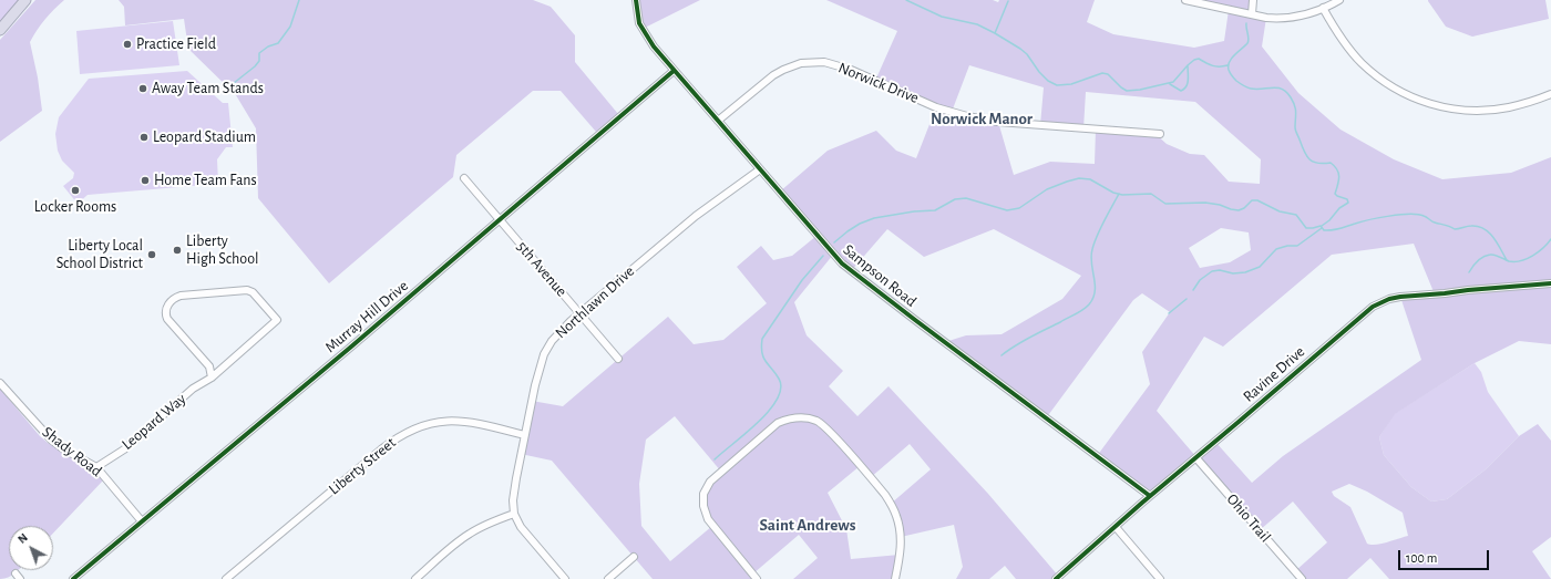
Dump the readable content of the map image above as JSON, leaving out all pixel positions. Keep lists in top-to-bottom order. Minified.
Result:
{"streets":{"street":["Norwick Drive","5th Avenue","Sampson Road","Northlawn Drive","Murray Hill Drive","Ravine Drive","Leopard Way","Shady Road","Liberty Street","Ohio Trail"]},"crossings":[["Norwick Drive","Sampson Road"],["5th Avenue","Northlawn Drive"],["5th Avenue","Murray Hill Drive"],["Sampson Road","Northlawn Drive"],["Sampson Road","Murray Hill Drive"],["Sampson Road","Ravine Drive"],["Northlawn Drive","Liberty Street"],["Murray Hill Drive","Shady Road"],["Ravine Drive","Ohio Trail"],["Leopard Way","Shady Road"]],"districts":["Norwick Manor","Saint Andrews"],"places":["Practice Field","Away Team Stands","Leopard Stadium","Home Team Fans","Locker Rooms","Liberty High School","Liberty Local School District"],"scale_bar":"100 m","north":"top left"}
